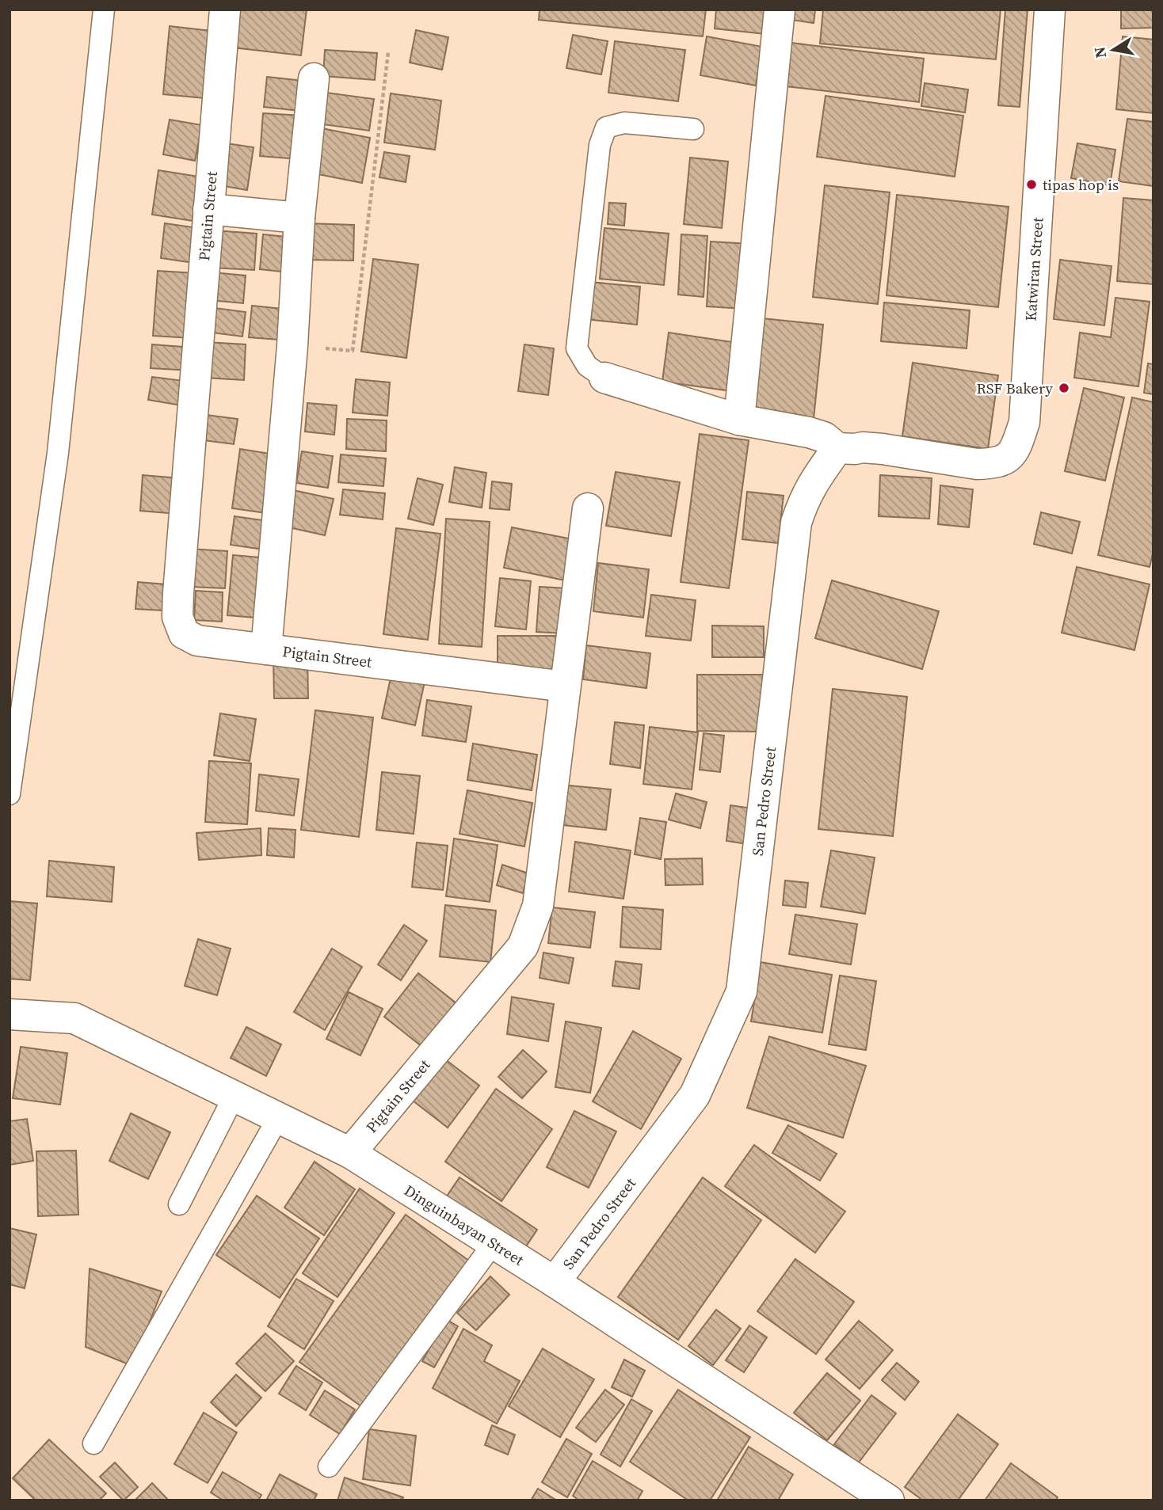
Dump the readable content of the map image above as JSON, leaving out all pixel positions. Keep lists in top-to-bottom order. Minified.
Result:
{"streets":{"street":["Pigtain Street","Katwiran Street","San Pedro Street","Dinguinbayan Street"]},"crossings":[["Pigtain Street","Dinguinbayan Street"],["Katwiran Street","San Pedro Street"],["San Pedro Street","Dinguinbayan Street"]],"places":["tipas hop is","RSF Bakery"],"north":"left"}
